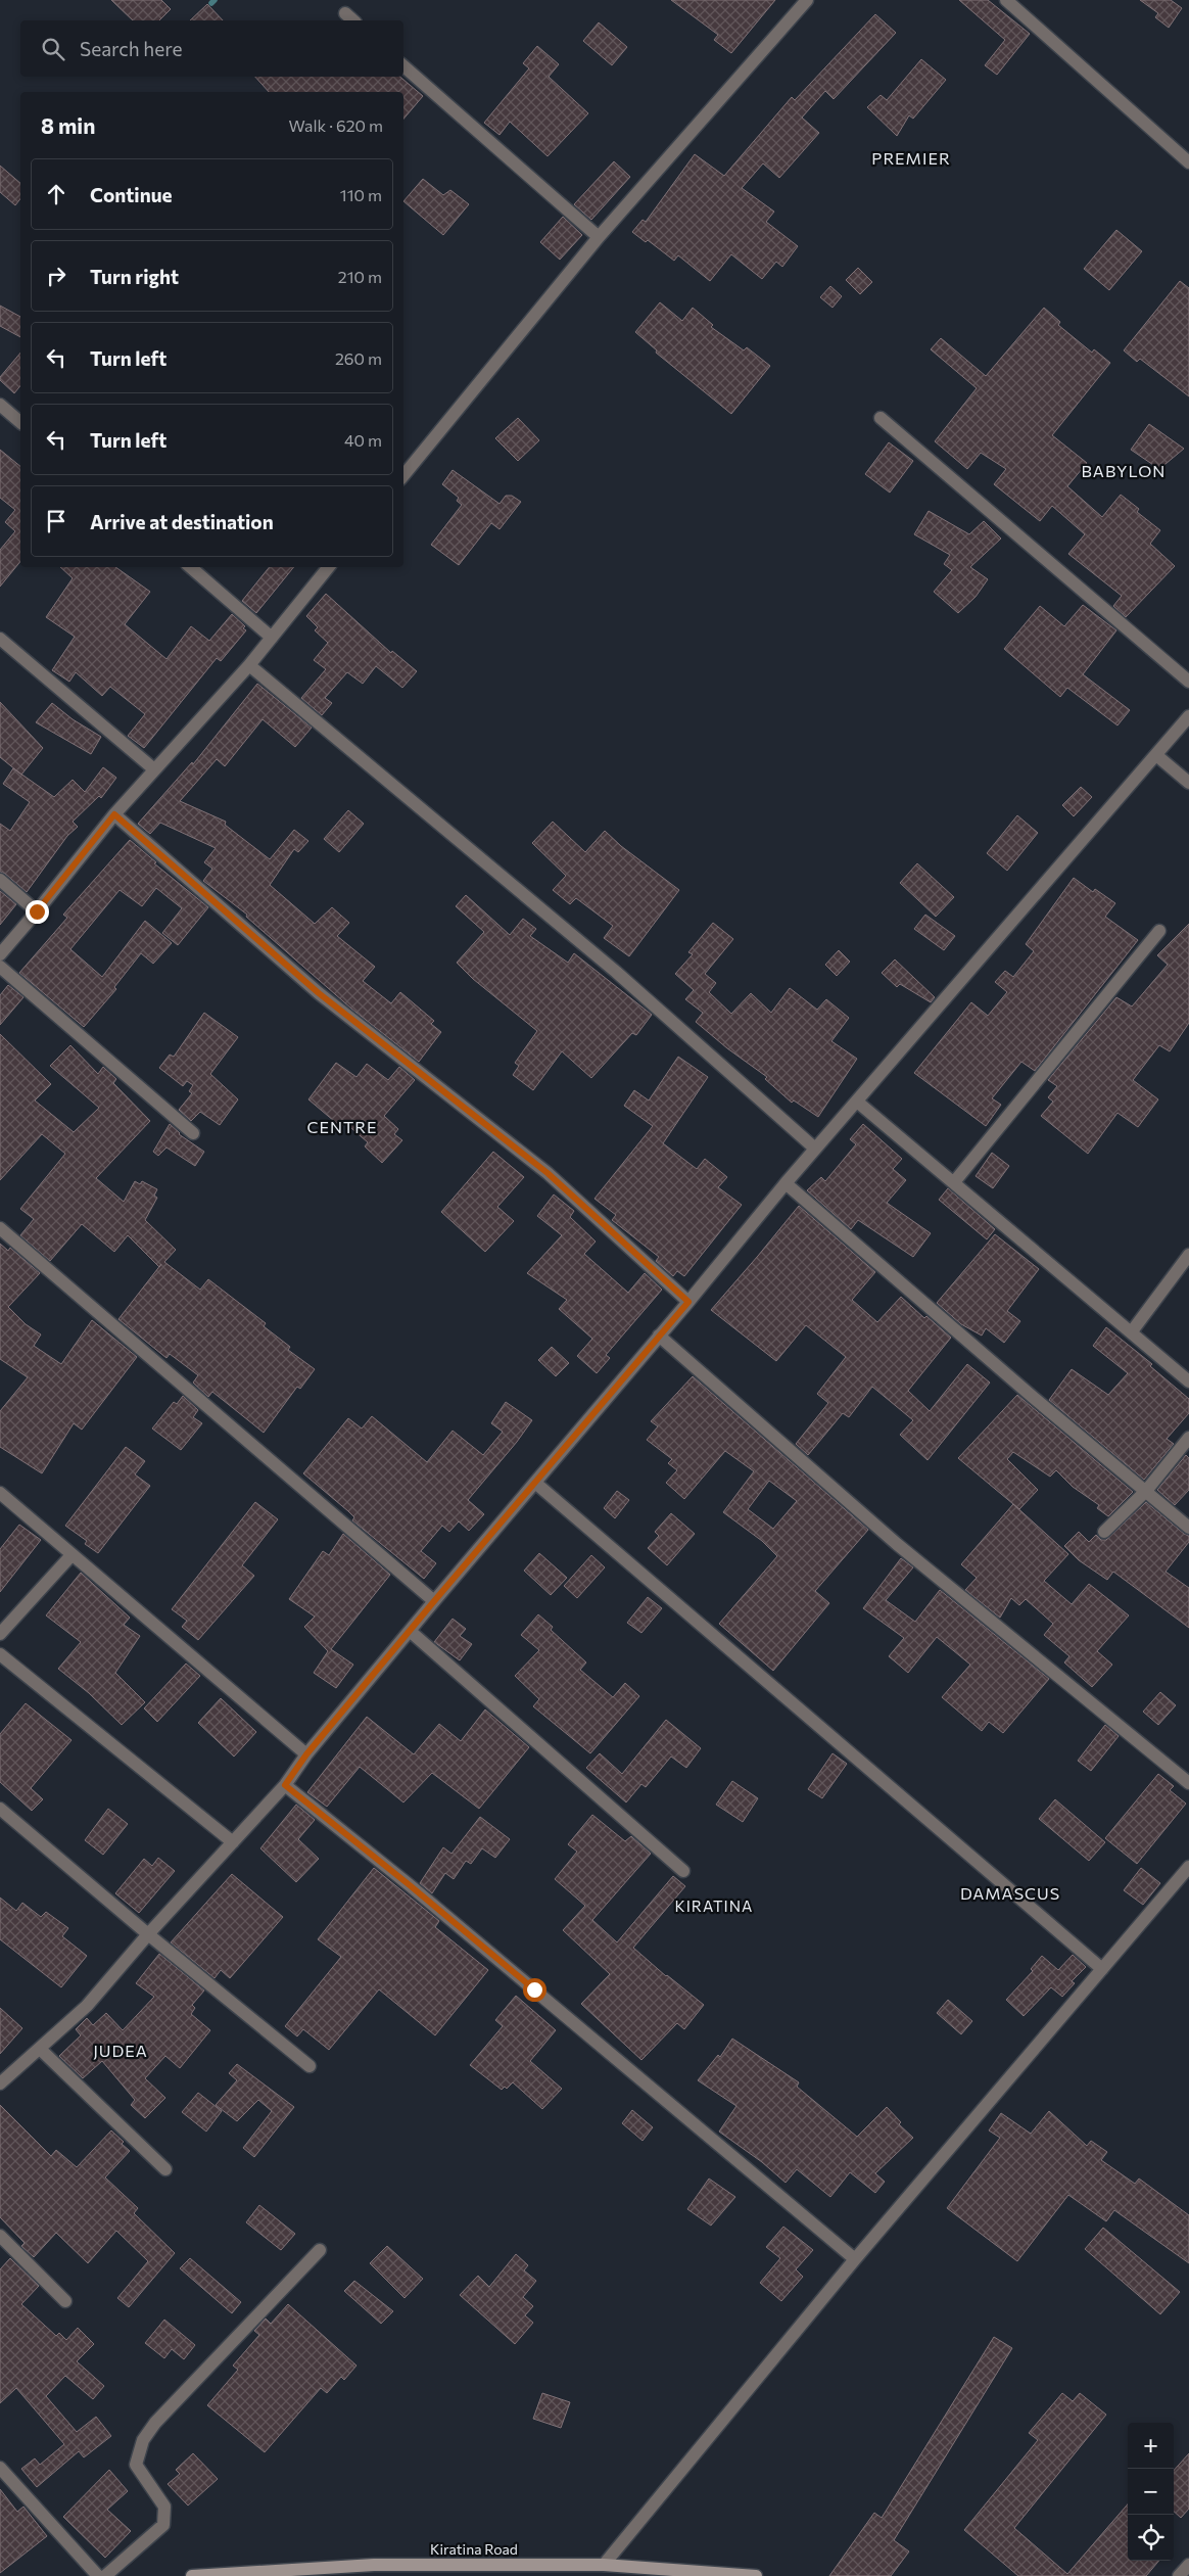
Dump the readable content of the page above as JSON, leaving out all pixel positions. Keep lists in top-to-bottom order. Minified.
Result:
{"streets":{"street":["Kiratina Road"]},"districts":["PREMIER","BABYLON","CENTRE","DAMASCUS","KIRATINA","JUDEA"],"page":{"search":"Search here","heading":["8 min","Walk · 620 m"],"list":[["Continue","110 m"],["Turn right","210 m"],["Turn left","260 m"],["Turn left","40 m"],"Arrive at destination"],"map_buttons":["+","−"]}}
